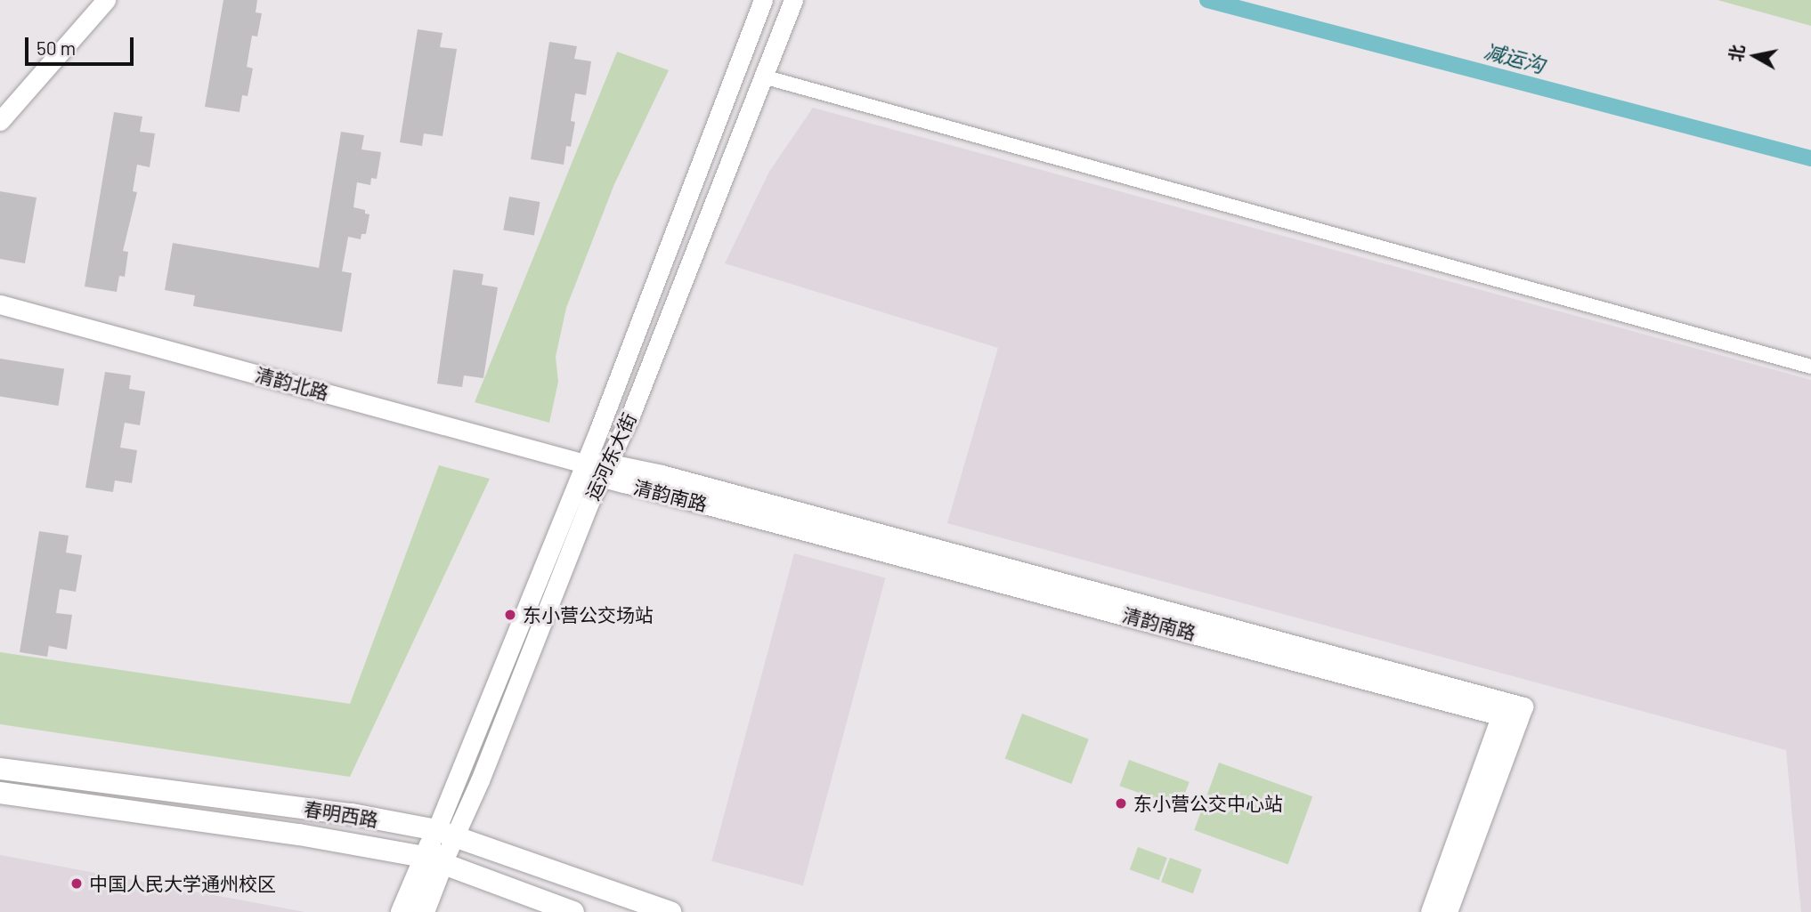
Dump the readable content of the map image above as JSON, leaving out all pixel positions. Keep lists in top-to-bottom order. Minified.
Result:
{"streets":{"main road":["清韵北路","运河东大街","清韵南路","春明西路"]},"crossings":[["清韵北路","运河东大街"],["清韵北路","清韵南路"],["运河东大街","清韵南路"],["运河东大街","春明西路"]],"water":["减运沟"],"places":["东小营公交场站","东小营公交中心站","中国人民大学通州校区"],"scale_bar":"50 m","north":"left"}
